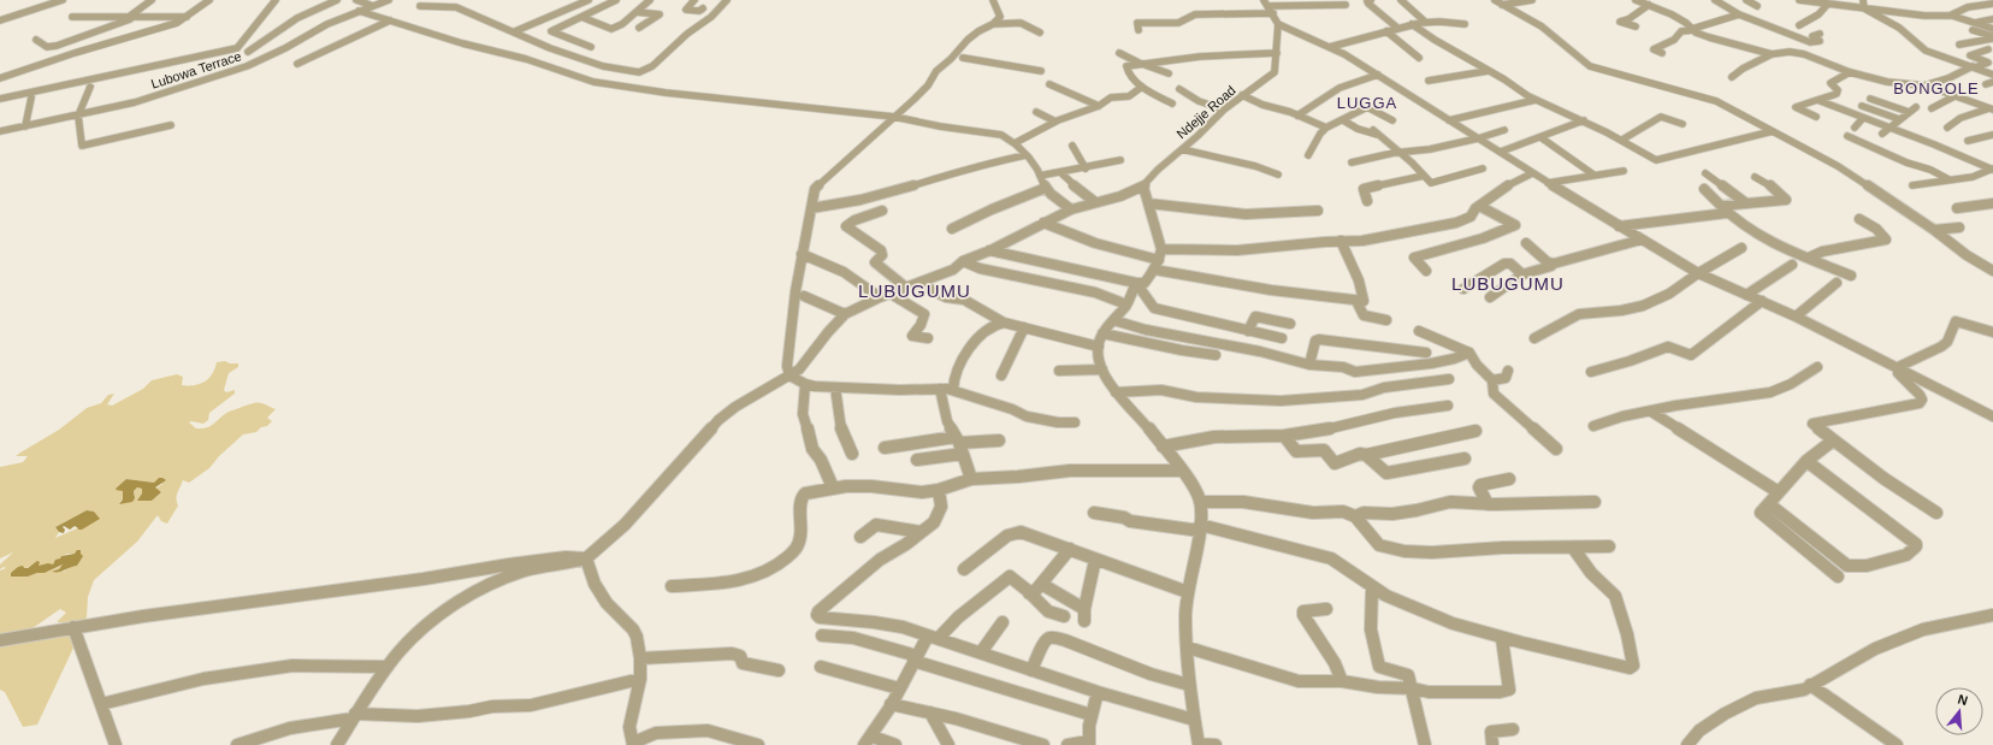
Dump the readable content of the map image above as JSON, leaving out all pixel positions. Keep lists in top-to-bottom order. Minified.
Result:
{"streets":{"street":["Lubowa Terrace","Ndejje Road"]},"districts":["BONGOLE","LUGGA","LUBUGUMU","LUBUGUMU"],"north":"top"}
